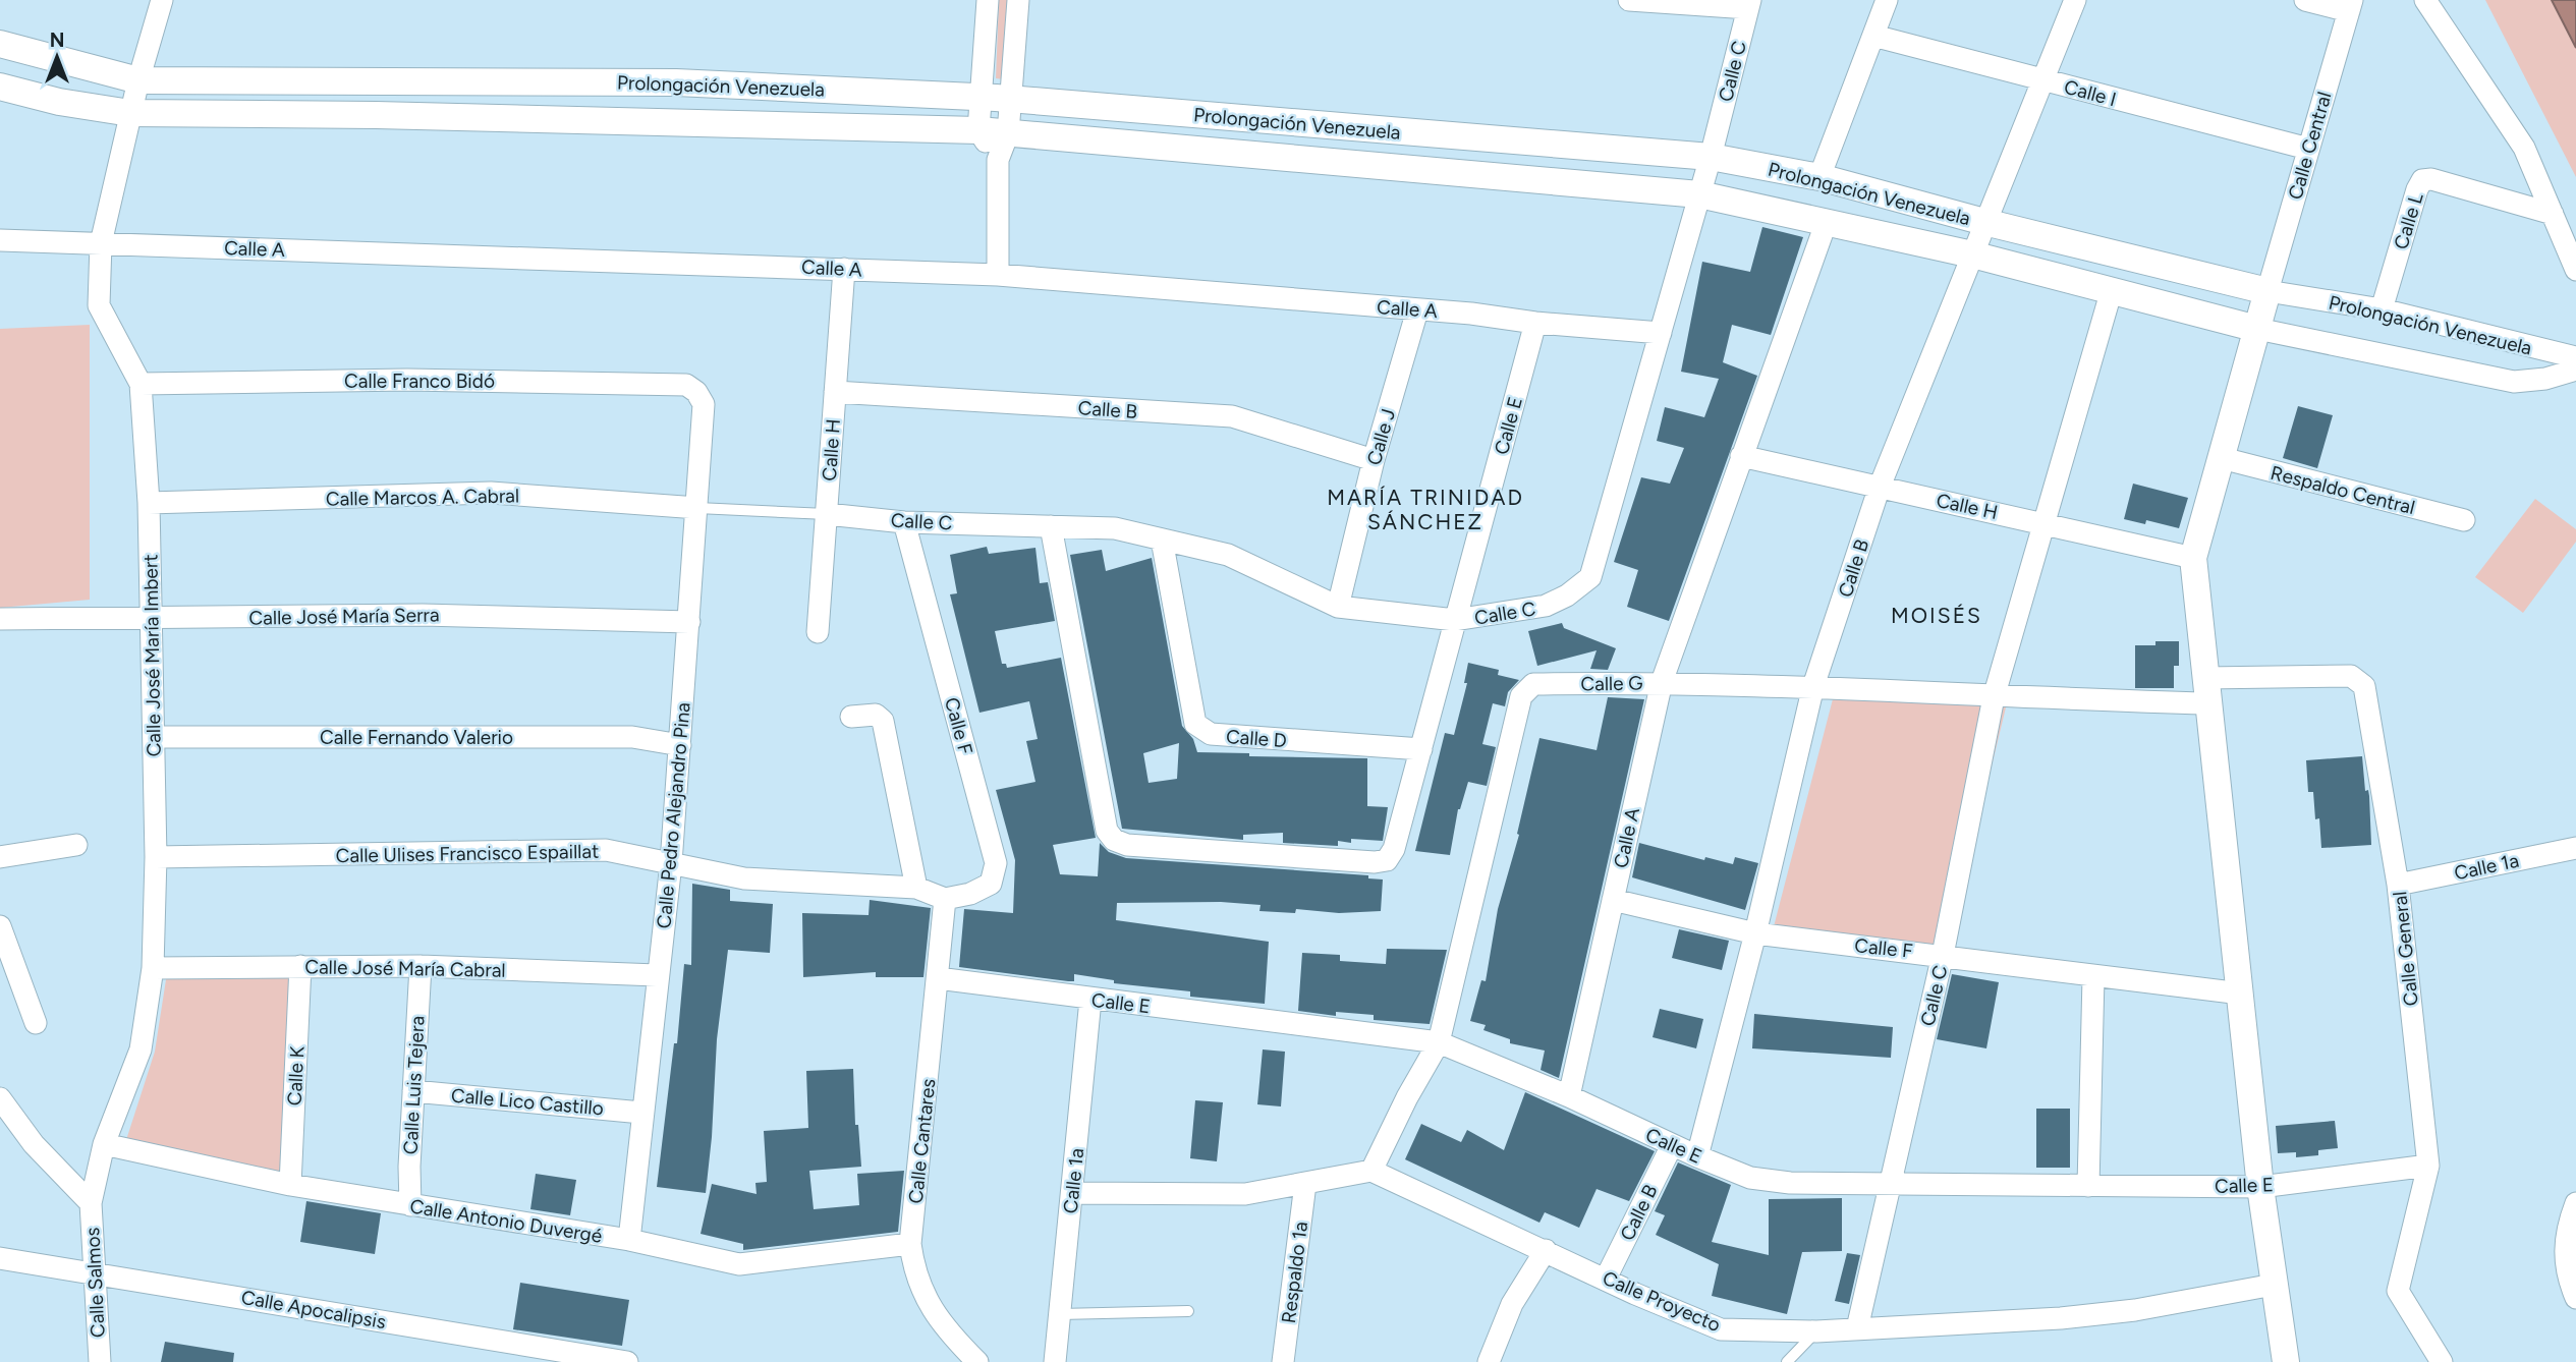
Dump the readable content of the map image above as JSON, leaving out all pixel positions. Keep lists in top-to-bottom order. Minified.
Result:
{"streets":{"street":["Calle C","Prolongación Venezuela","Calle I","Calle Central","Calle L","Calle A","Calle Franco Bidó","Calle B","Calle E","Calle J","Calle H","Respaldo Central","Calle Marcos A. Cabral","Calle José María Serra","Calle José María Imbert","Calle G","Calle F","Calle Fernando Valerio","Calle D","Calle Pedro Alejandro Pina","Calle Ulises Francisco Espaillat","Calle 1a","Calle General","Calle José María Cabral","Calle K","Calle Luis Tejera","Calle Lico Castillo","Calle Cantares","Calle Antonio Duvergé","Respaldo 1a","Calle Salmos","Calle Proyecto","Calle Apocalipsis"]},"crossings":[["Calle C","Prolongación Venezuela"],["Calle C","Calle A"],["Calle C","Calle E"],["Calle C","Calle J"],["Calle C","Calle H"],["Calle C","Calle G"],["Calle C","Calle F"],["Calle C","Calle D"],["Calle C","Calle Proyecto"],["Prolongación Venezuela","Calle Central"],["Prolongación Venezuela","Calle L"],["Prolongación Venezuela","Calle A"],["Prolongación Venezuela","Calle B"],["Prolongación Venezuela","Calle José María Imbert"],["Calle I","Calle Central"],["Calle I","Calle B"],["Calle A","Calle E"],["Calle A","Calle J"],["Calle A","Calle H"],["Calle A","Calle José María Imbert"],["Calle A","Calle G"],["Calle A","Calle F"],["Calle Franco Bidó","Calle José María Imbert"],["Calle Franco Bidó","Calle Pedro Alejandro Pina"],["Calle B","Calle E"],["Calle B","Calle J"],["Calle B","Calle H"],["Calle B","Calle G"],["Calle B","Calle F"],["Calle B","Calle Proyecto"],["Calle E","Calle G"],["Calle E","Calle D"],["Calle E","Calle 1a"],["Calle E","Calle General"],["Calle E","Calle Cantares"],["Calle Marcos A. Cabral","Calle José María Imbert"],["Calle Marcos A. Cabral","Calle Pedro Alejandro Pina"],["Calle José María Serra","Calle José María Imbert"],["Calle José María Serra","Calle Pedro Alejandro Pina"],["Calle José María Imbert","Calle Fernando Valerio"],["Calle José María Imbert","Calle Ulises Francisco Espaillat"],["Calle José María Imbert","Calle José María Cabral"],["Calle José María Imbert","Calle Antonio Duvergé"],["Calle José María Imbert","Calle Salmos"],["Calle G","Calle General"],["Calle G","Calle Proyecto"],["Calle F","Calle Ulises Francisco Espaillat"],["Calle F","Calle Cantares"],["Calle Fernando Valerio","Calle Pedro Alejandro Pina"],["Calle Pedro Alejandro Pina","Calle Ulises Francisco Espaillat"],["Calle Pedro Alejandro Pina","Calle José María Cabral"],["Calle Pedro Alejandro Pina","Calle Lico Castillo"],["Calle Pedro Alejandro Pina","Calle Antonio Duvergé"],["Calle Ulises Francisco Espaillat","Calle Cantares"],["Calle 1a","Calle General"],["Calle José María Cabral","Calle K"],["Calle José María Cabral","Calle Luis Tejera"],["Calle K","Calle Antonio Duvergé"],["Calle Luis Tejera","Calle Lico Castillo"],["Calle Luis Tejera","Calle Antonio Duvergé"],["Calle Cantares","Calle Antonio Duvergé"],["Calle Salmos","Calle Apocalipsis"]],"districts":["MARÍA TRINIDAD SÁNCHEZ","MOISÉS"],"north":"top"}
